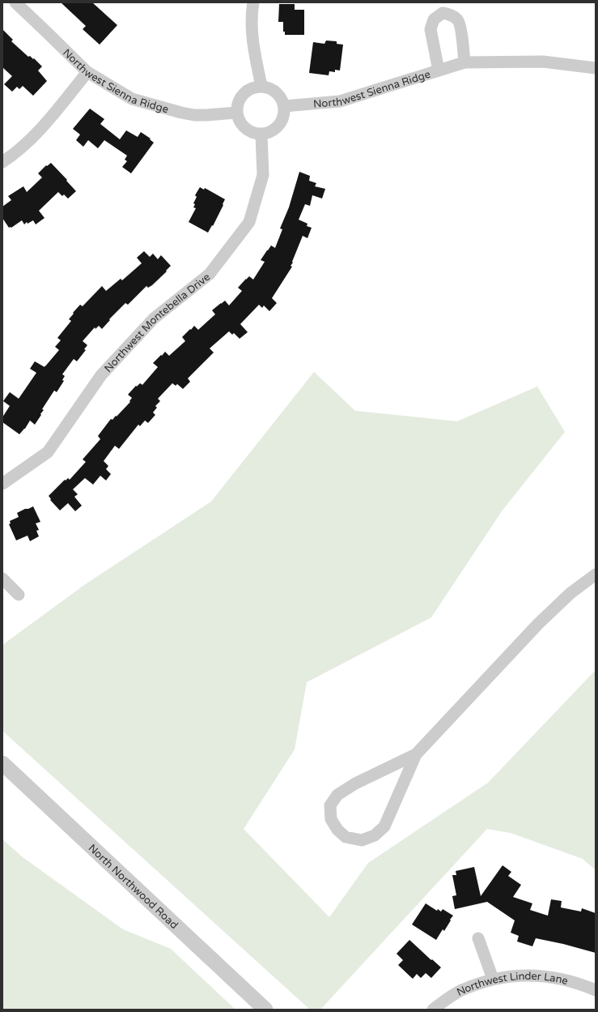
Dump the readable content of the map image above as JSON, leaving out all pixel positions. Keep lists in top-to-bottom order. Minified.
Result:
{"streets":{"street":["Northwest Sienna Ridge","Northwest Montebella Drive","North Northwood Road","Northwest Linder Lane"]},"crossings":[["Northwest Sienna Ridge","Northwest Montebella Drive"]]}
